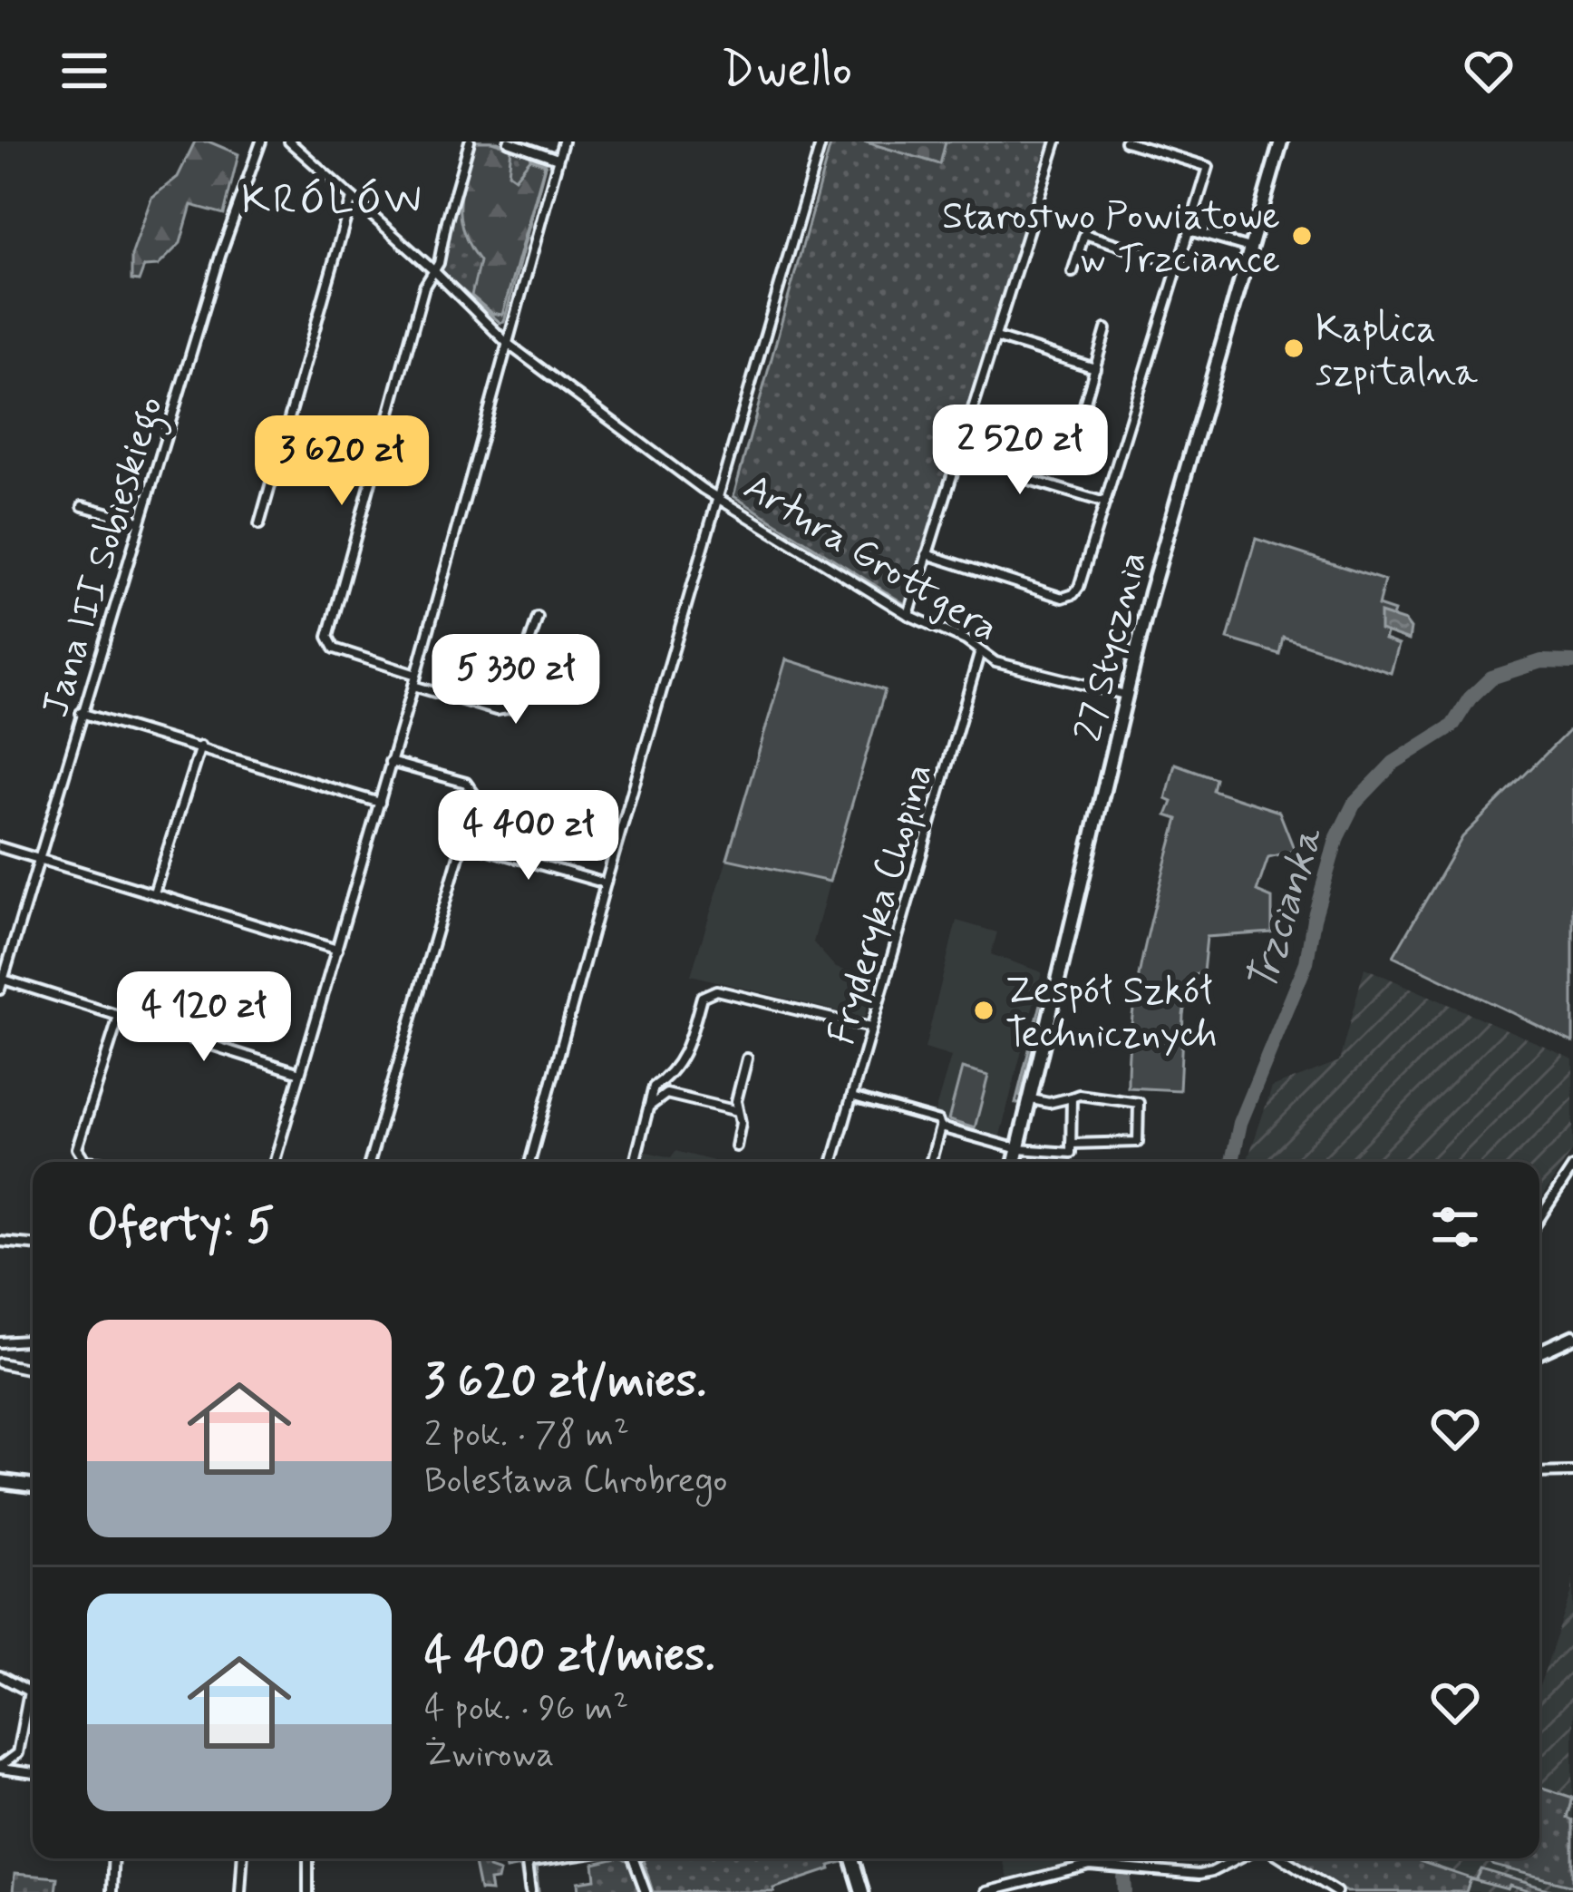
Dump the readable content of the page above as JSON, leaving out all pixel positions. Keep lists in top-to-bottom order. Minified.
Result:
{"streets":{"main road":["27 Stycznia"],"street":["Jana III Sobieskiego","Artura Grottgera","Fryderyka Chopina"]},"crossings":[["Artura Grottgera","27 Stycznia"],["Artura Grottgera","Fryderyka Chopina"]],"districts":["KRÓLÓW"],"water":["Trzcianka"],"places":["Starostwo Powiatowe w Trzciance","Kaplica szpitalna","Zespół Szkół Technicznych"],"page":{"header":"Dwello","price":["2 520 zł","3 620 zł","5 330 zł","4 400 zł","4 120 zł"],"heading":"Oferty: 5","list":[{"name":"3 620 zł/mies.","note":"2 pok. · 78 m² · Bolesława Chrobrego"},{"name":"4 400 zł/mies.","note":"4 pok. · 96 m² · Żwirowa"}]}}
